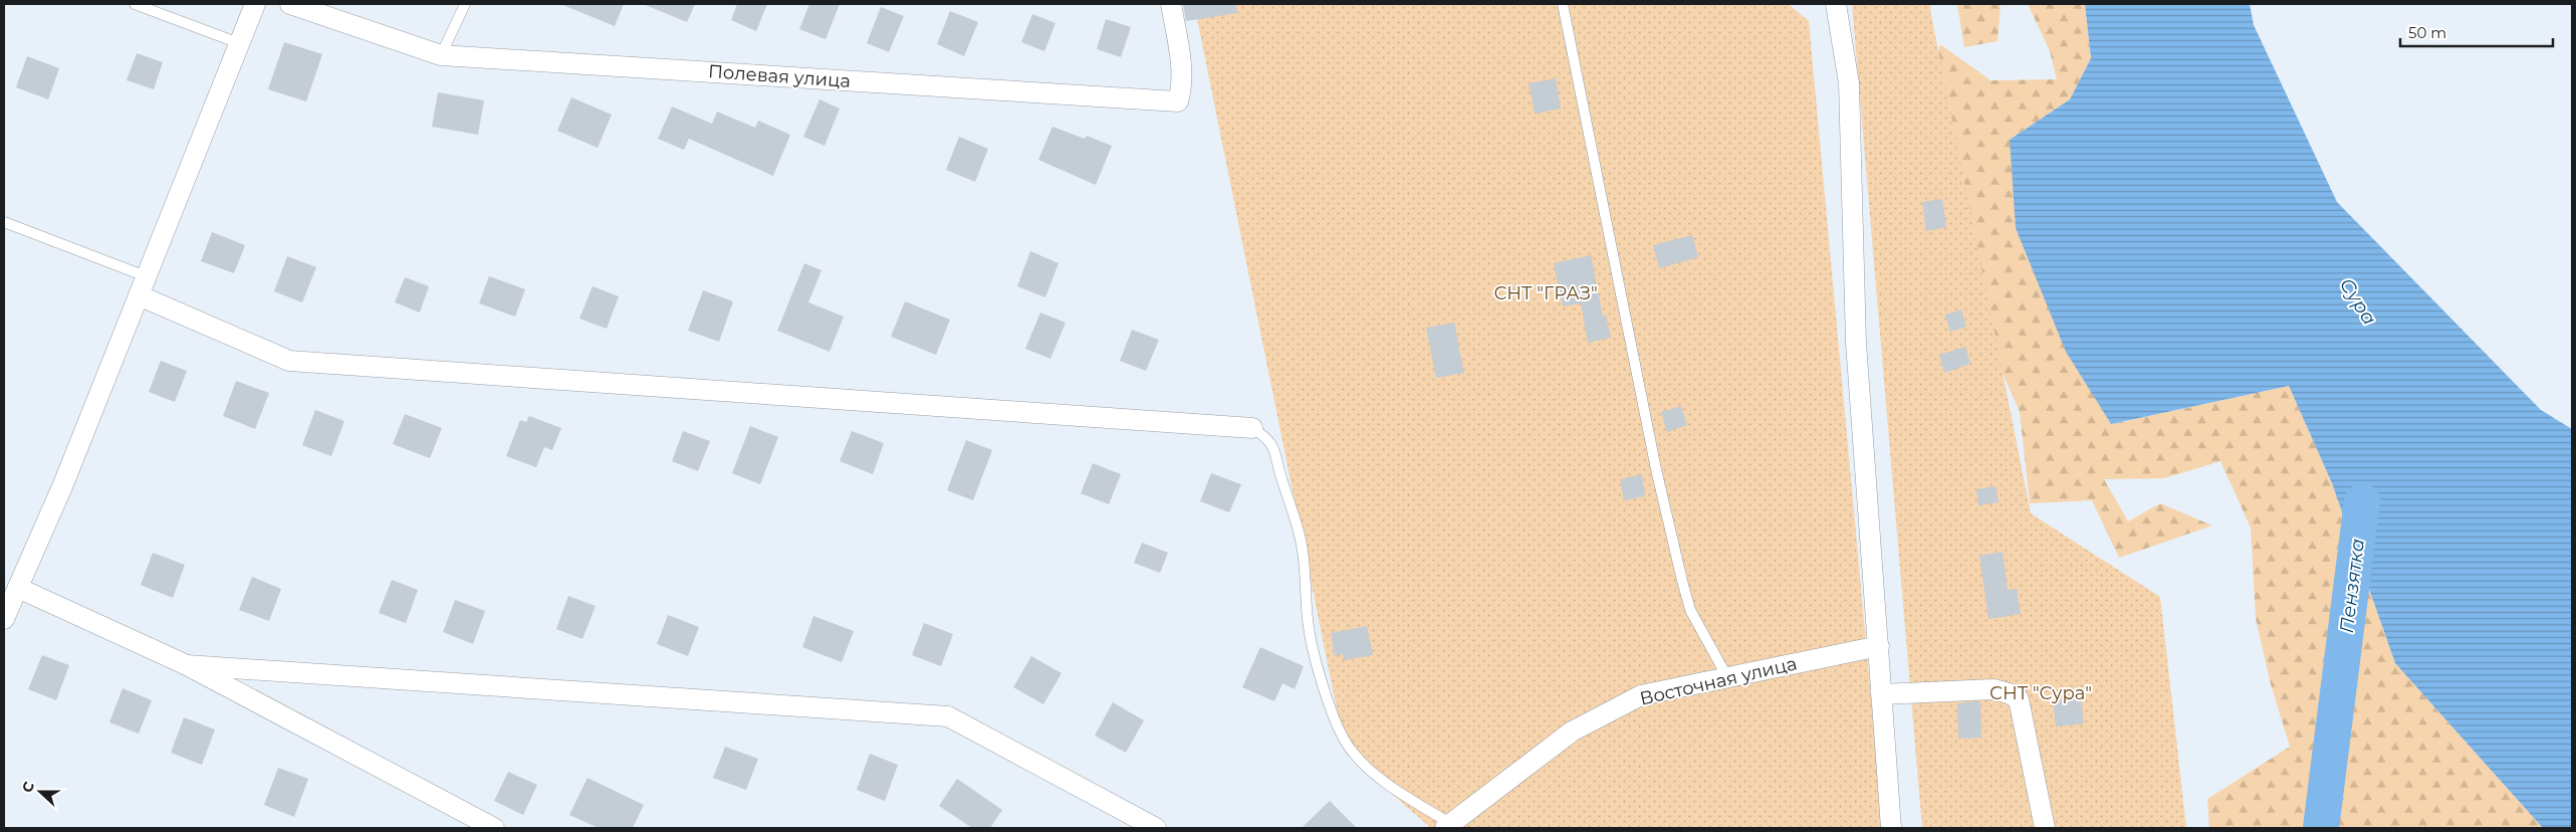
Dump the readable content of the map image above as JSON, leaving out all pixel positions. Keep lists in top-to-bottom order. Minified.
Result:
{"streets":{"street":["Полевая улица","Восточная улица"]},"water":["Сура","Пензятка"],"parks":["СНТ \"ГРАЗ\"","СНТ \"Сура\""],"scale_bar":"50 m","north":"left"}
